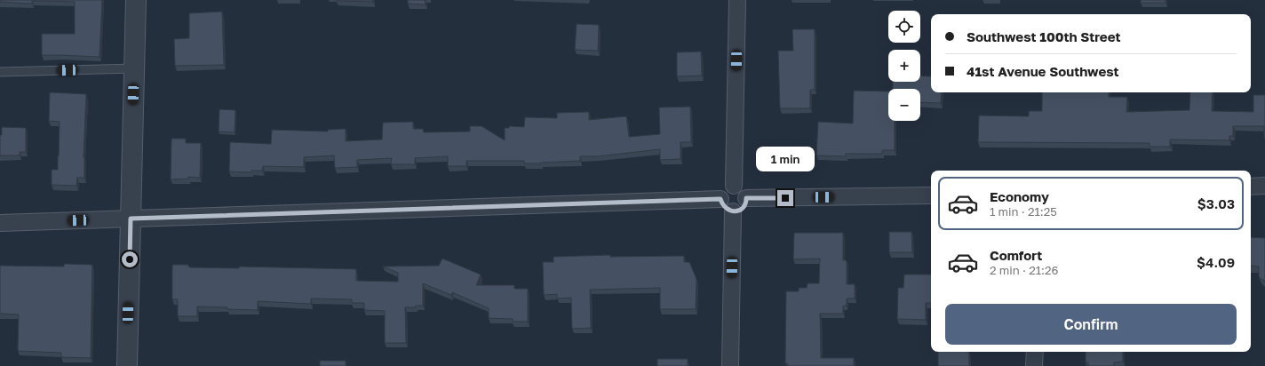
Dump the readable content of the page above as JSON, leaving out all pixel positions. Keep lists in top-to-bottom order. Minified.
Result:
{"page":{"map_buttons":["+","−"],"banner":["Southwest 100th Street","41st Avenue Southwest"],"bubble":"1 min","list":[{"name":"Economy","note":"1 min · 21:25","value":"$3.03"},{"name":"Comfort","note":"2 min · 21:26","value":"$4.09"}],"buttons":"Confirm"}}
